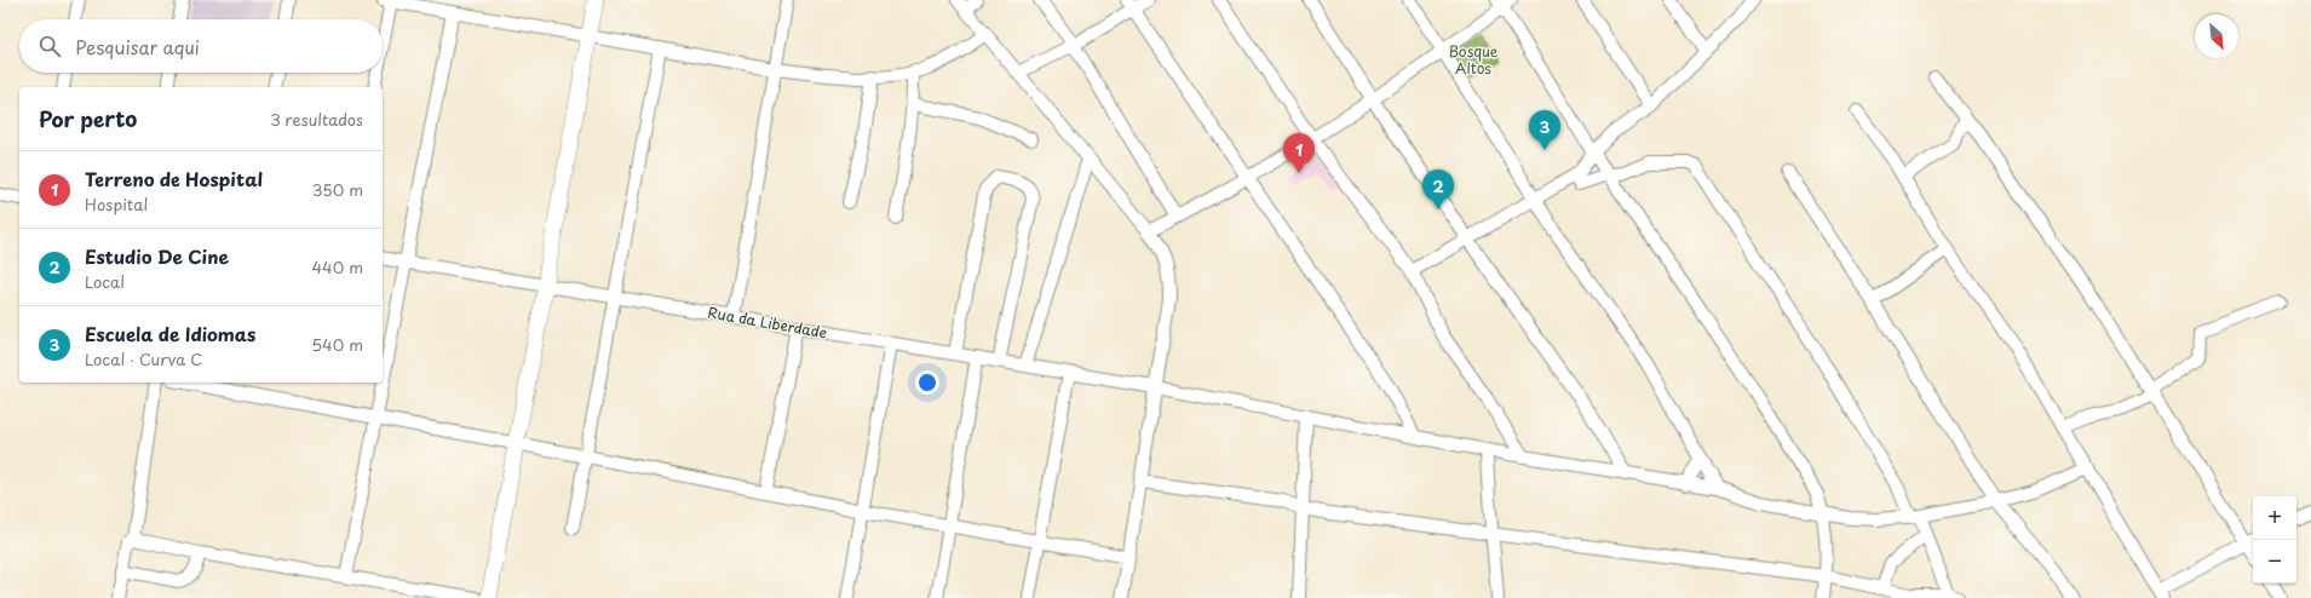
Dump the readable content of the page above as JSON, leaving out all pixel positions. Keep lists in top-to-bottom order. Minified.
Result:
{"streets":{"street":["Rua da Liberdade"]},"parks":["Bosque Altos"],"north":"bottom right","page":{"search":"Pesquisar aqui","heading":["Por perto","3 resultados"],"pins":["3","1","2"],"list":[{"mark":"1","name":"Terreno de Hospital","note":"Hospital","value":"350 m"},{"mark":"2","name":"Estudio De Cine","note":"Local","value":"440 m"},{"mark":"3","name":"Escuela de Idiomas","note":"Local · Curva C","value":"540 m"}],"map_buttons":["+","−"]}}
